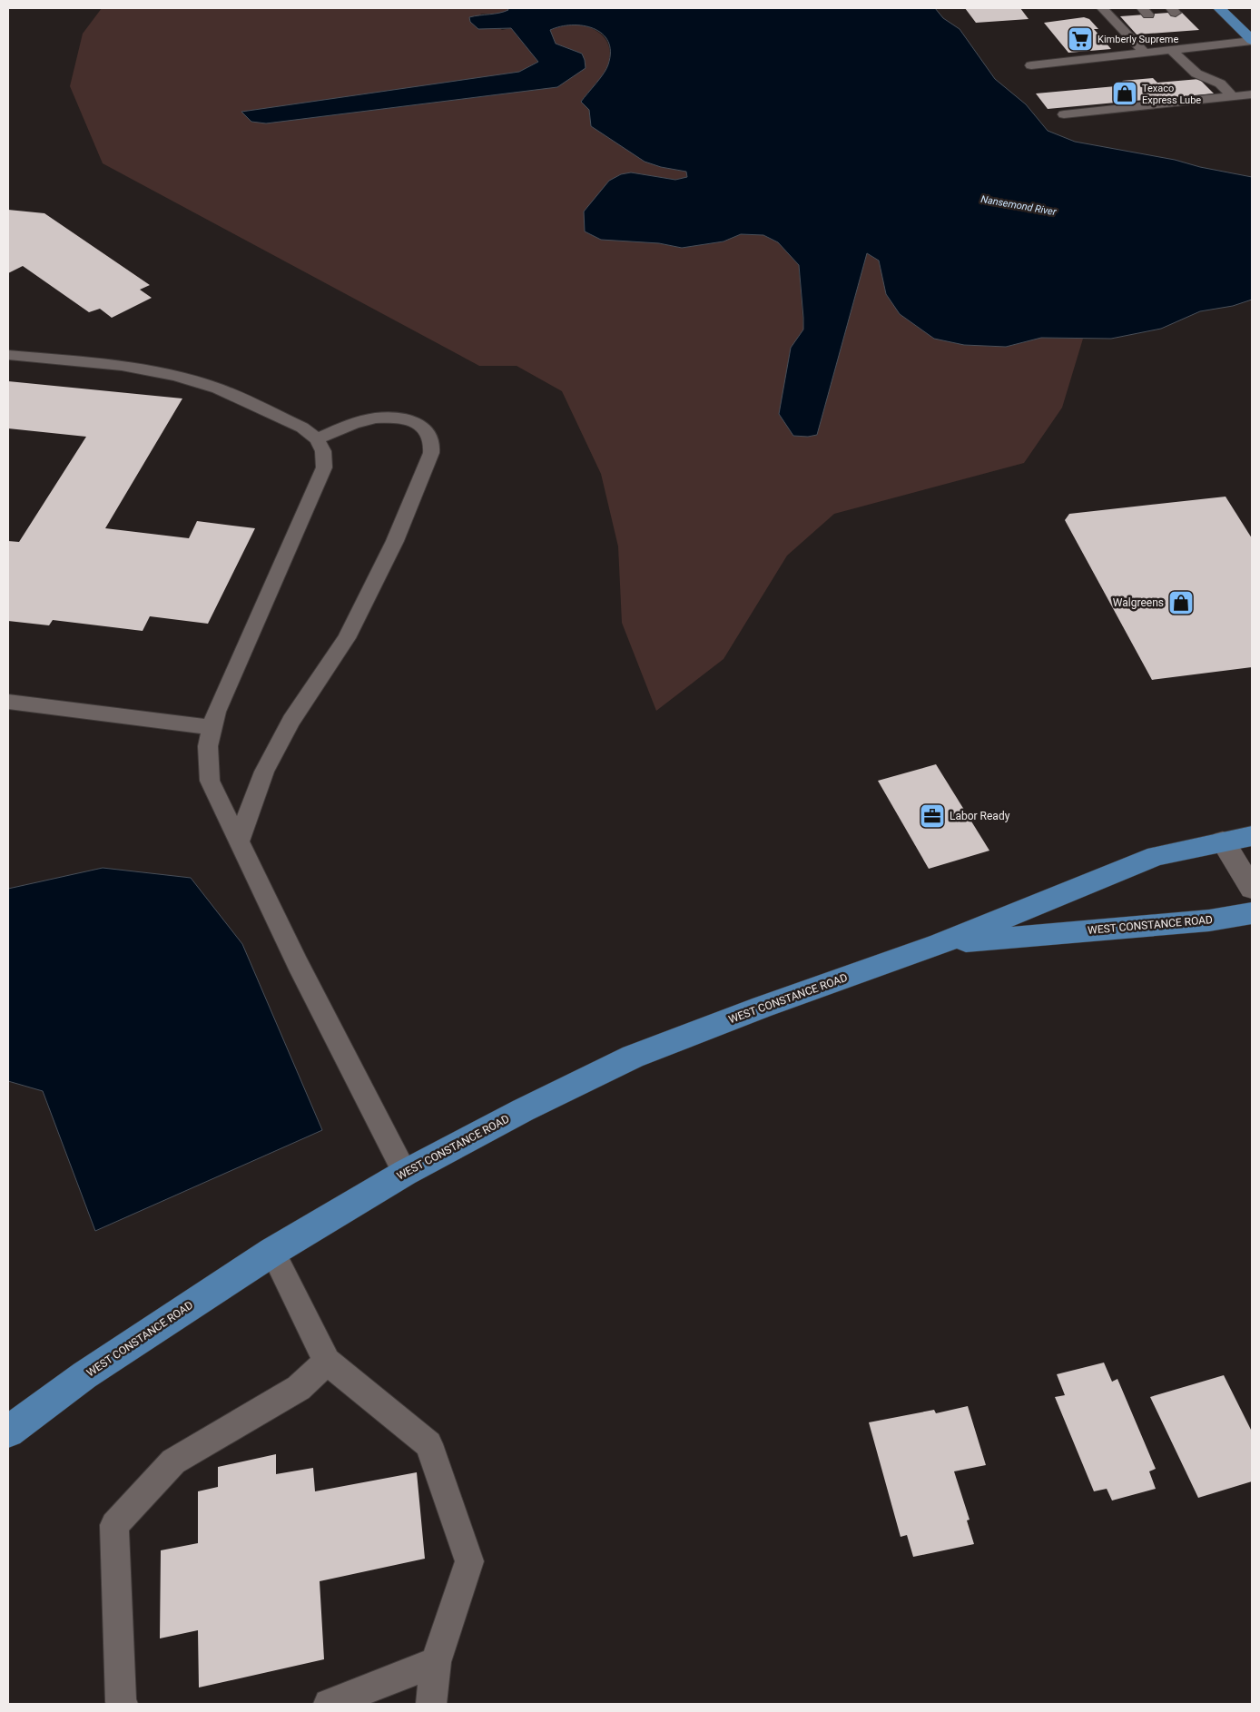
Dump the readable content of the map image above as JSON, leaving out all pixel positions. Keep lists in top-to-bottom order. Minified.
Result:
{"streets":{"main road":["WEST CONSTANCE ROAD"]},"water":["Nansemond River"],"places":{"supermarket":["Kimberly Supreme"],"shop":["Texaco Express Lube","Walgreens"],"office":["Labor Ready"]}}
